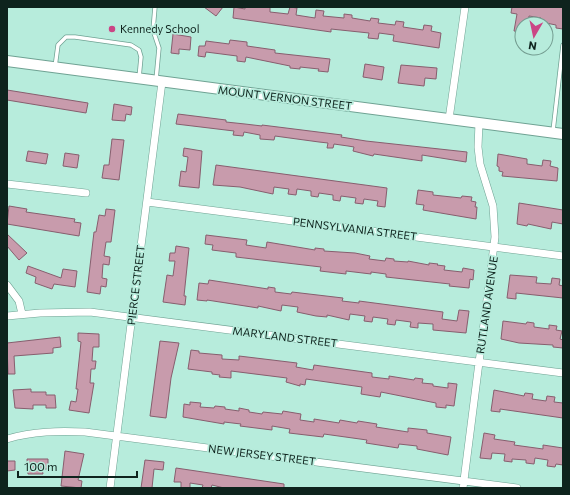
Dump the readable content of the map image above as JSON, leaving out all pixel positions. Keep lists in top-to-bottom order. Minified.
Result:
{"streets":{"street":["MOUNT VERNON STREET","PENNSYLVANIA STREET","PIERCE STREET","RUTLAND AVENUE","MARYLAND STREET","NEW JERSEY STREET"]},"crossings":[["MOUNT VERNON STREET","PIERCE STREET"],["MOUNT VERNON STREET","RUTLAND AVENUE"],["PENNSYLVANIA STREET","PIERCE STREET"],["PENNSYLVANIA STREET","RUTLAND AVENUE"],["PIERCE STREET","MARYLAND STREET"],["PIERCE STREET","NEW JERSEY STREET"],["RUTLAND AVENUE","MARYLAND STREET"],["RUTLAND AVENUE","NEW JERSEY STREET"]],"places":["Kennedy School"],"scale_bar":"100 m","north":"bottom"}
